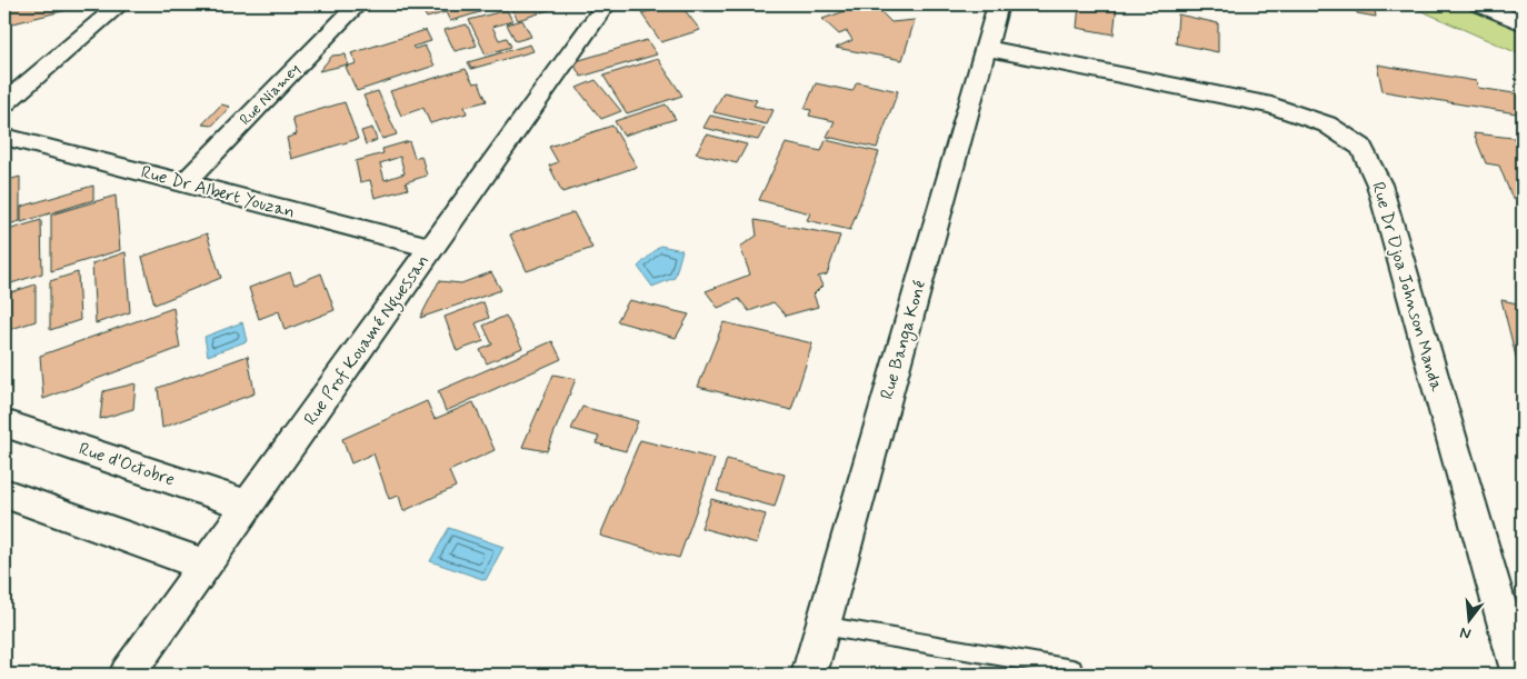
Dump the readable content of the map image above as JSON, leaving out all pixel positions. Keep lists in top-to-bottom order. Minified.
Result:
{"streets":{"street":["Rue Niamey","Rue Dr Albert Youzan","Rue Dr Djoa Johnson Manda","Rue Prof Kouamé Nguessan","Rue Banga Koné","Rue d'Octobre"]},"crossings":[["Rue Niamey","Rue Dr Albert Youzan"],["Rue Dr Albert Youzan","Rue Prof Kouamé Nguessan"],["Rue Dr Djoa Johnson Manda","Rue Banga Koné"],["Rue Prof Kouamé Nguessan","Rue d'Octobre"]],"north":"bottom"}
